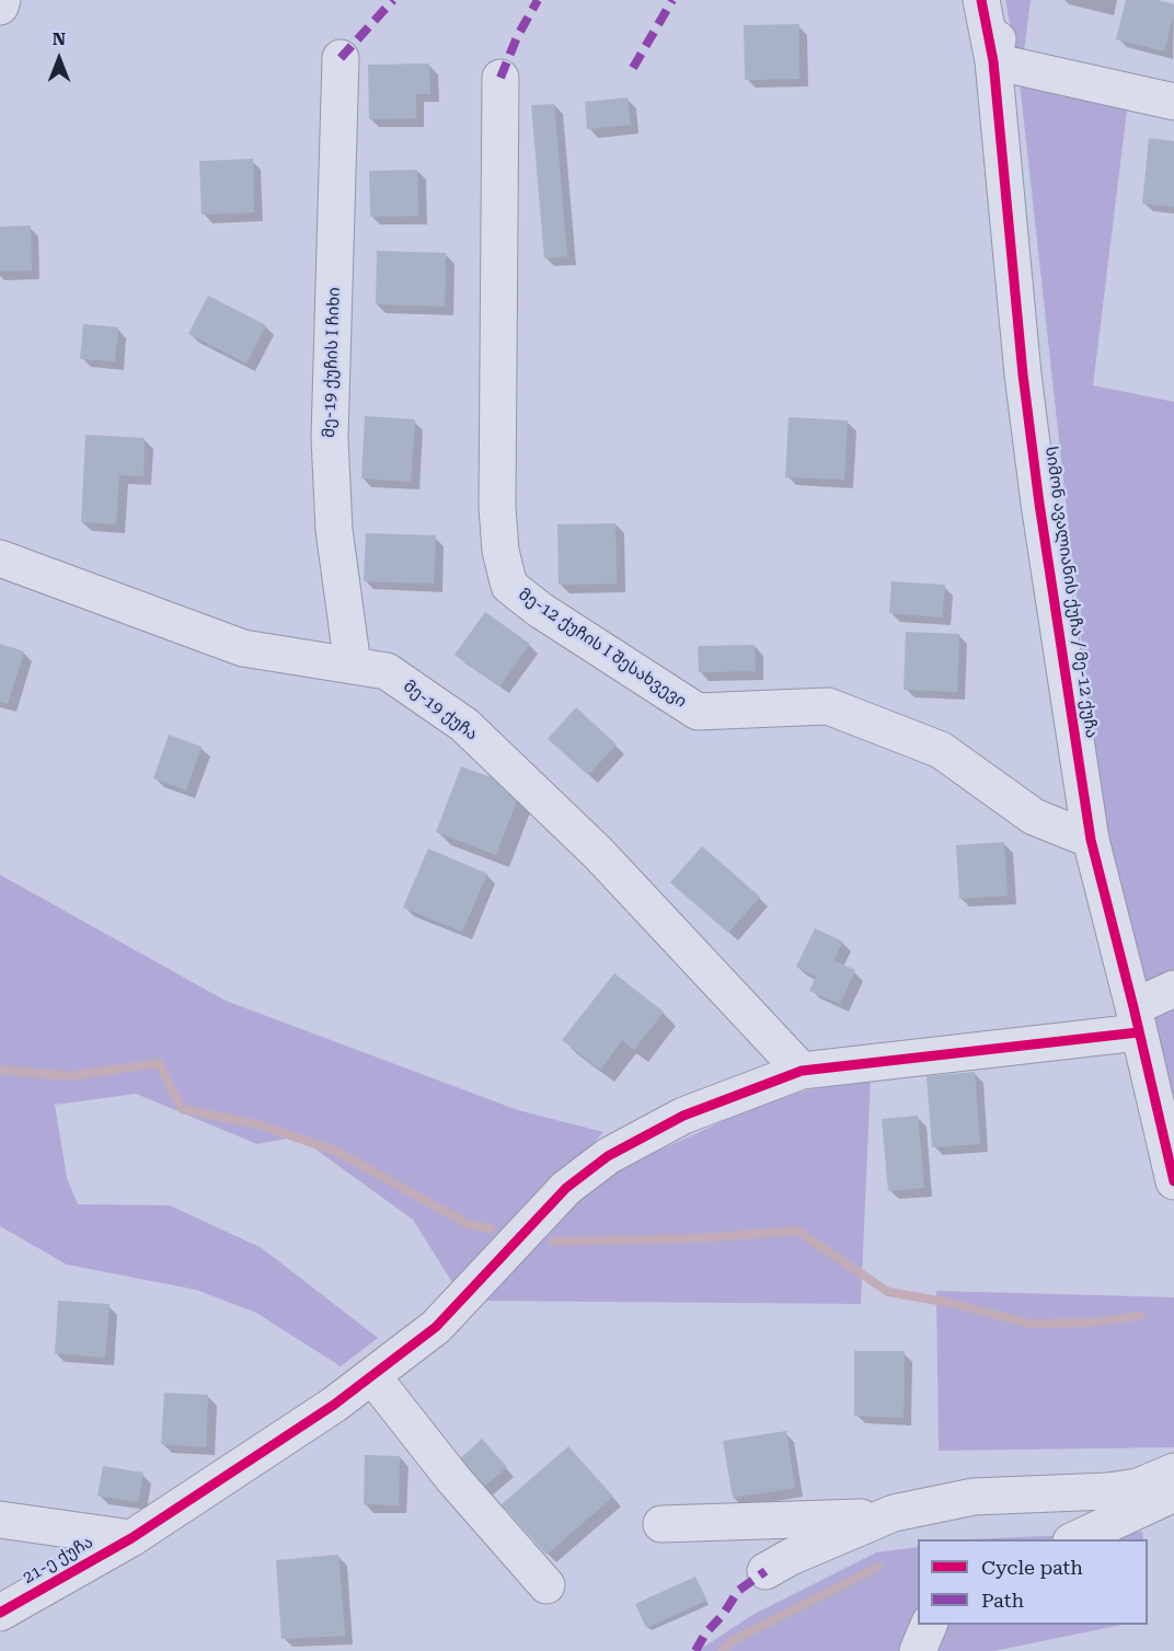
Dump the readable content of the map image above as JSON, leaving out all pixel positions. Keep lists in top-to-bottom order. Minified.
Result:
{"streets":{"street":["მე-19 ქუჩის I ჩიხი","სიმონ ავალიანის ქუჩა / მე-12 ქუჩა","მე-12 ქუჩის I შესახვევი","მე-19 ქუჩა","21-ე ქუჩა"]},"crossings":[["მე-19 ქუჩის I ჩიხი","მე-19 ქუჩა"],["სიმონ ავალიანის ქუჩა / მე-12 ქუჩა","მე-12 ქუჩის I შესახვევი"],["სიმონ ავალიანის ქუჩა / მე-12 ქუჩა","21-ე ქუჩა"],["მე-19 ქუჩა","21-ე ქუჩა"]],"legend":["Cycle path","Path"],"north":"top"}
